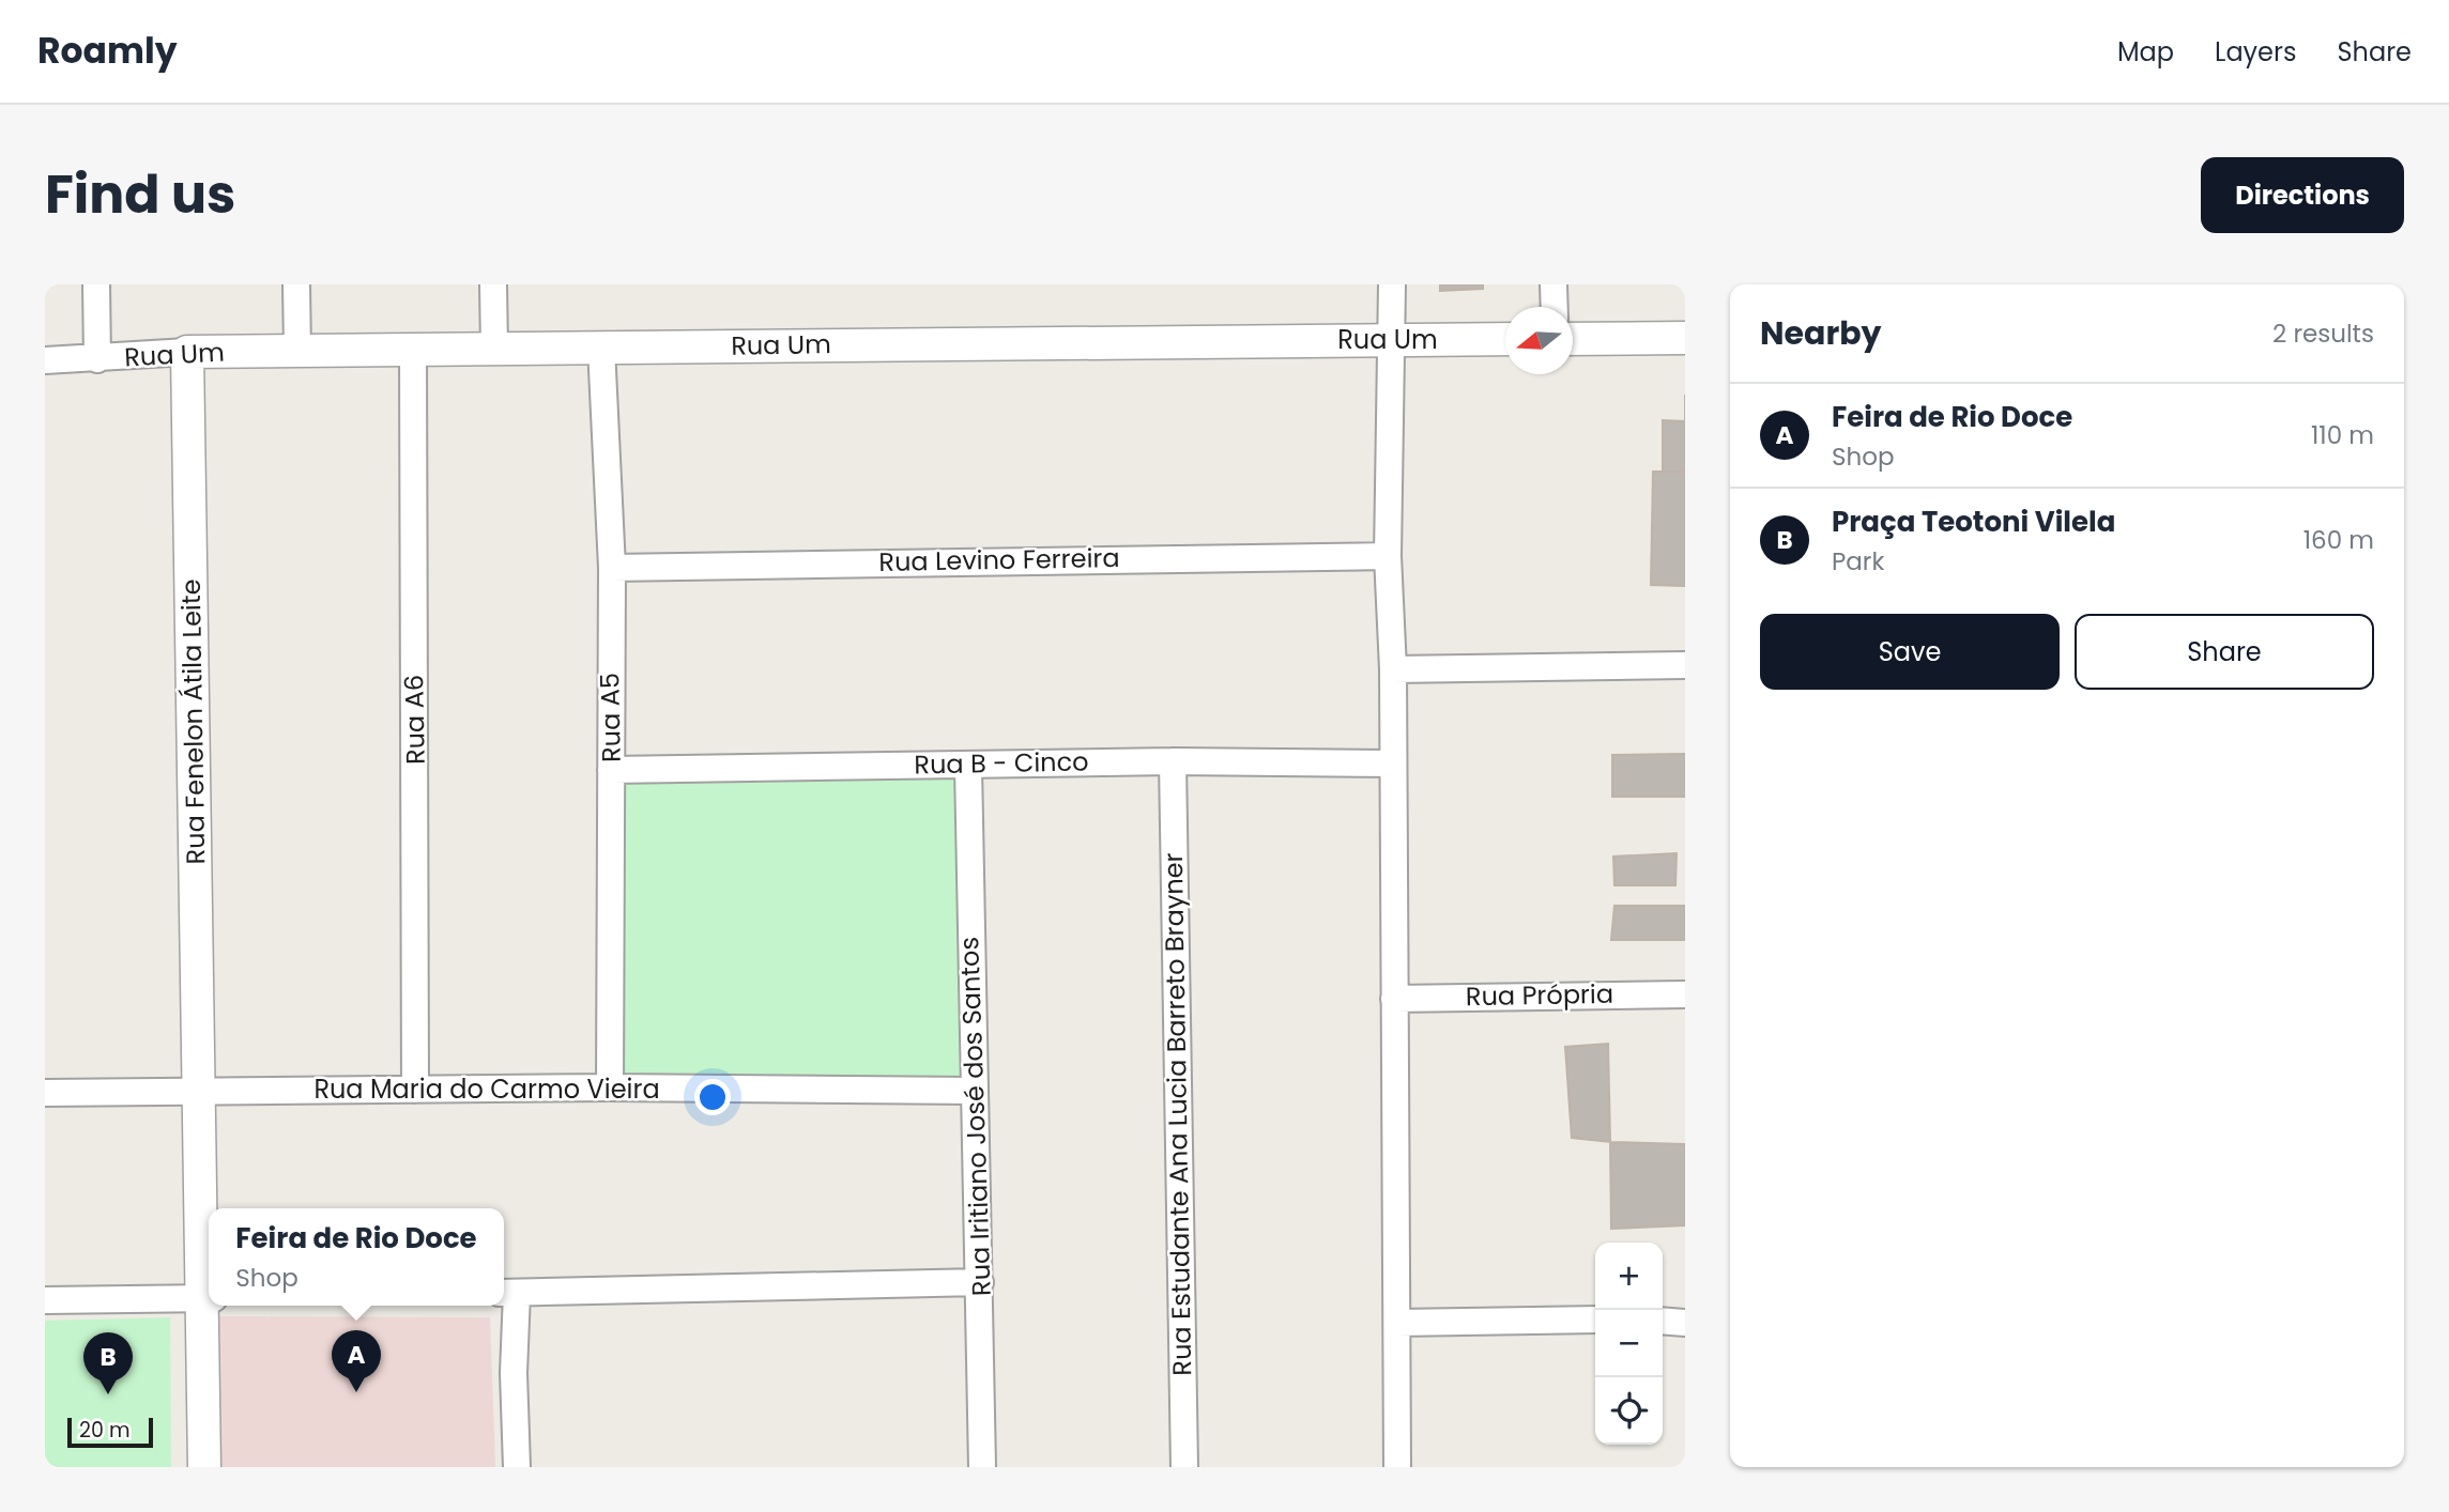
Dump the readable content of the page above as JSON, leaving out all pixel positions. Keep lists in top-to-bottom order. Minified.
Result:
{"streets":{"street":["Rua Um","Rua Levino Ferreira","Rua A5","Rua A6","Rua Fenelon Átila Leite","Rua B - Cinco","Rua Própria","Rua Maria do Carmo Vieira","Rua Estudante Ana Lucia Barreto Brayner","Rua Iritiano José dos Santos"]},"crossings":[["Rua Um","Rua A5"],["Rua Um","Rua A6"],["Rua Um","Rua Fenelon Átila Leite"],["Rua Levino Ferreira","Rua A5"],["Rua A5","Rua B - Cinco"],["Rua A5","Rua Maria do Carmo Vieira"],["Rua A6","Rua Maria do Carmo Vieira"],["Rua Fenelon Átila Leite","Rua Maria do Carmo Vieira"],["Rua B - Cinco","Rua Estudante Ana Lucia Barreto Brayner"],["Rua B - Cinco","Rua Iritiano José dos Santos"],["Rua Maria do Carmo Vieira","Rua Iritiano José dos Santos"]],"scale_bar":"20 m","north":"left","page":{"header":"Roamly","nav":["Map","Layers","Share"],"title":"Find us","buttons":["Directions",["Save","Share"]],"heading":["Nearby","2 results"],"list":[{"mark":"A","name":"Feira de Rio Doce","note":"Shop","value":"110 m"},{"mark":"B","name":"Praça Teotoni Vilela","note":"Park","value":"160 m"}],"popup":["Feira de Rio Doce","Shop"],"map_buttons":["+","−"],"pins":["A","B"],"scale":"20 m"}}
